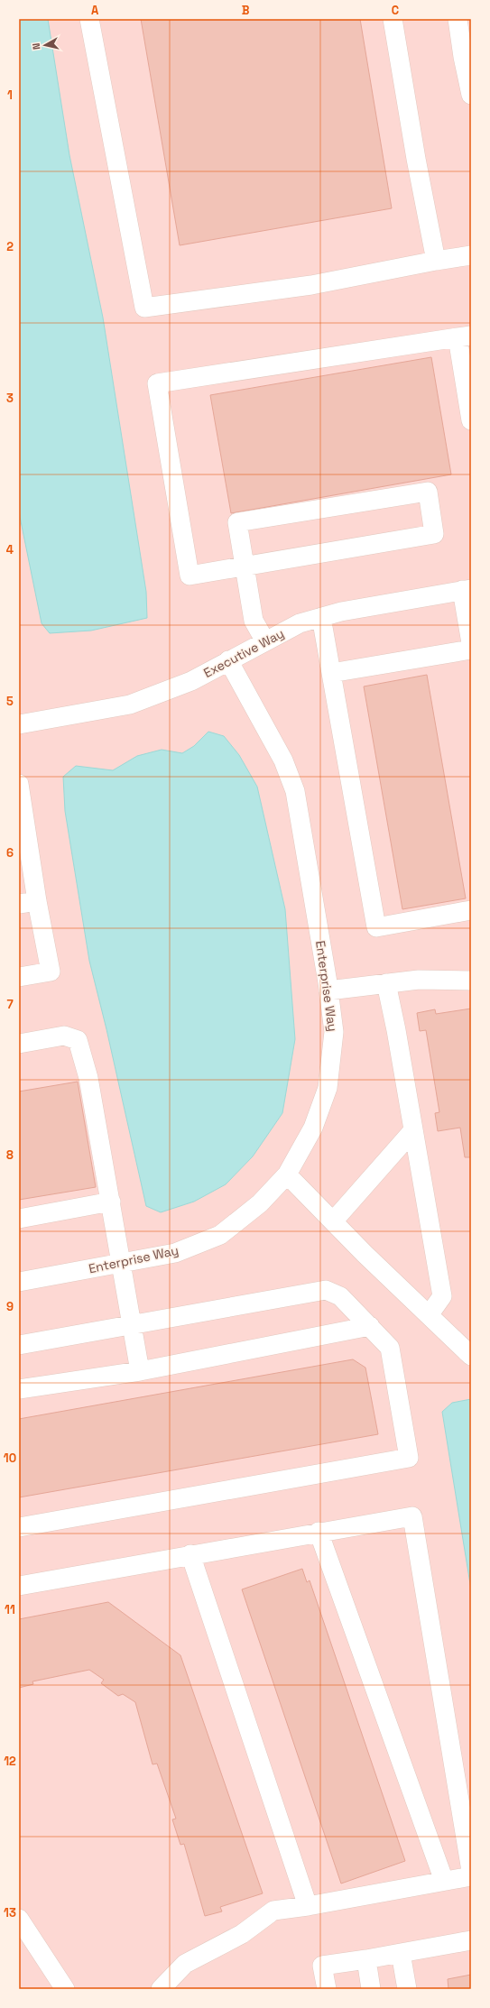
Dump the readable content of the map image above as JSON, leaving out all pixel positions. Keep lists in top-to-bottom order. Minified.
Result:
{"streets":{"street":["Executive Way","Enterprise Way"]},"crossings":[["Executive Way","Enterprise Way"]],"north":"left","grid":{"columns":["A","B","C"],"rows":["1","2","3","4","5","6","7","8","9","10","11","12","13"]}}
